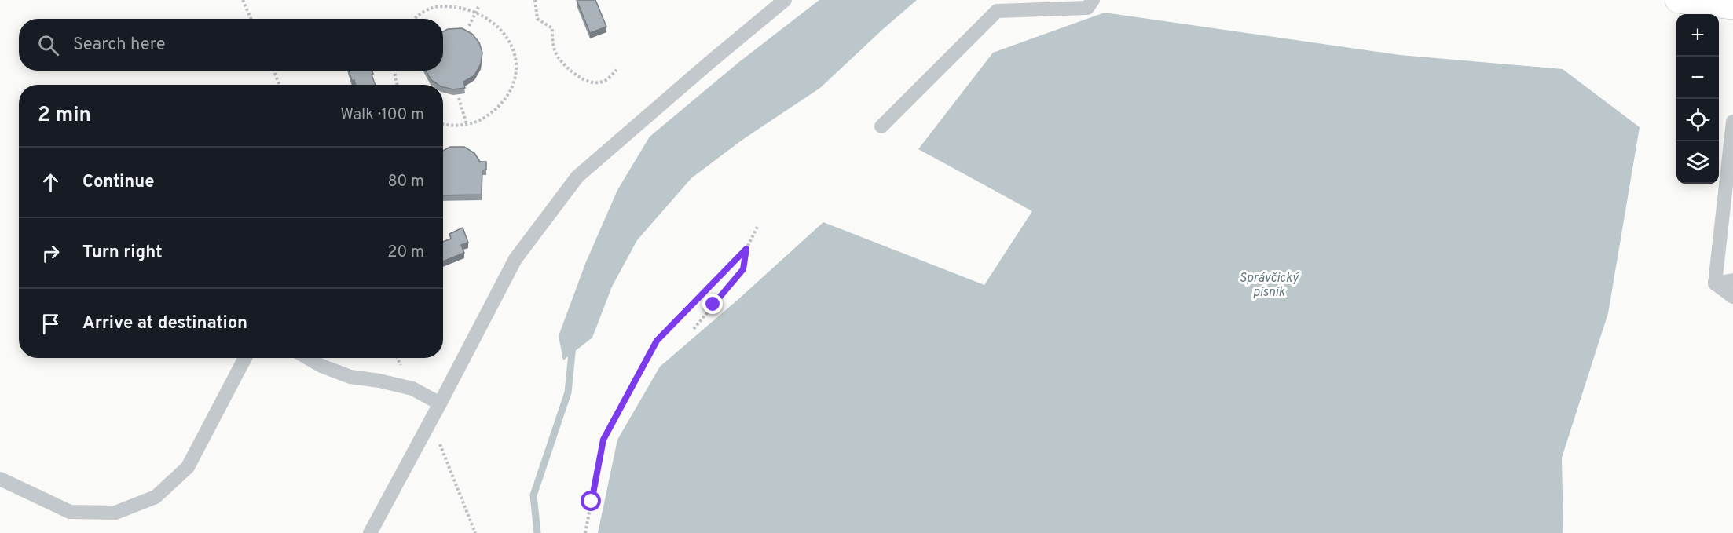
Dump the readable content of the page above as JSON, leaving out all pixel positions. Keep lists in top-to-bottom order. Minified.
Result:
{"water":["Správčický písník"],"page":{"map_buttons":["+","−"],"search":"Search here","heading":["2 min","Walk · 100 m"],"list":[["Continue","80 m"],["Turn right","20 m"],"Arrive at destination"]}}
